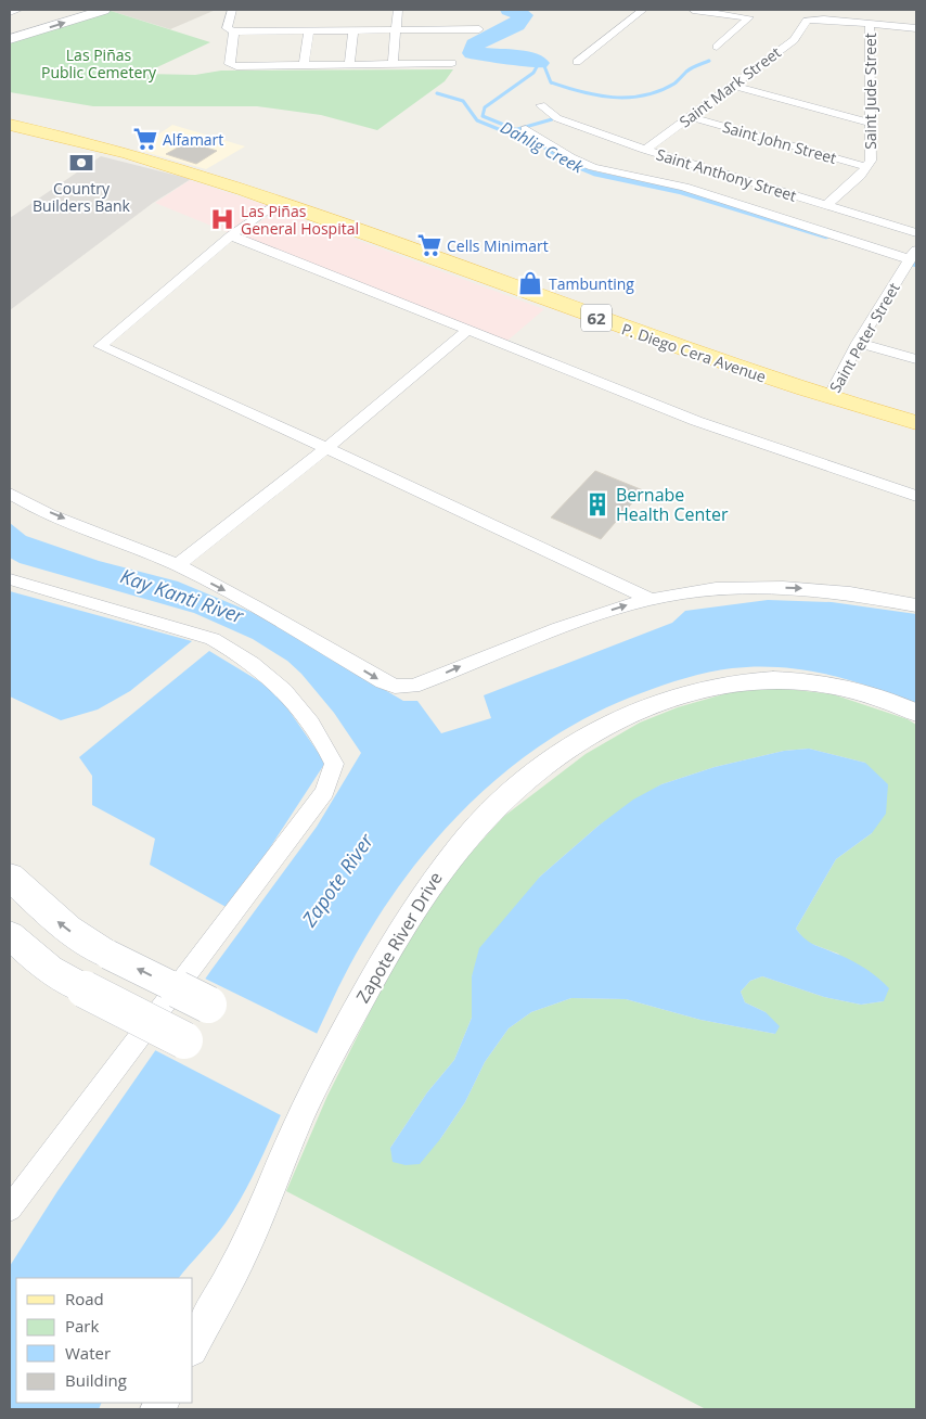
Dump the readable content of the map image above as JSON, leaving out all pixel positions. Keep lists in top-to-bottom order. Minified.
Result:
{"streets":{"main road":["62","P. Diego Cera Avenue"],"street":["Saint Mark Street","Saint Jude Street","Saint John Street","Saint Anthony Street","Saint Peter Street","Zapote River Drive"]},"crossings":[["Saint Mark Street","Saint Jude Street"],["Saint Mark Street","Saint John Street"],["Saint Mark Street","Saint Anthony Street"],["Saint Jude Street","Saint John Street"],["Saint Jude Street","Saint Anthony Street"],["Saint Peter Street","P. Diego Cera Avenue"]],"water":["Dahlig Creek","Kay Kanti River","Zapote River"],"parks":["Las Piñas Public Cemetery"],"places":{"supermarket":["Alfamart","Cells Minimart"],"bank":["Country Builders Bank"],"hospital":["Las Piñas General Hospital"],"shop":["Tambunting"],"building":["Bernabe Health Center"]},"legend":["Road","Park","Water","Building"]}
